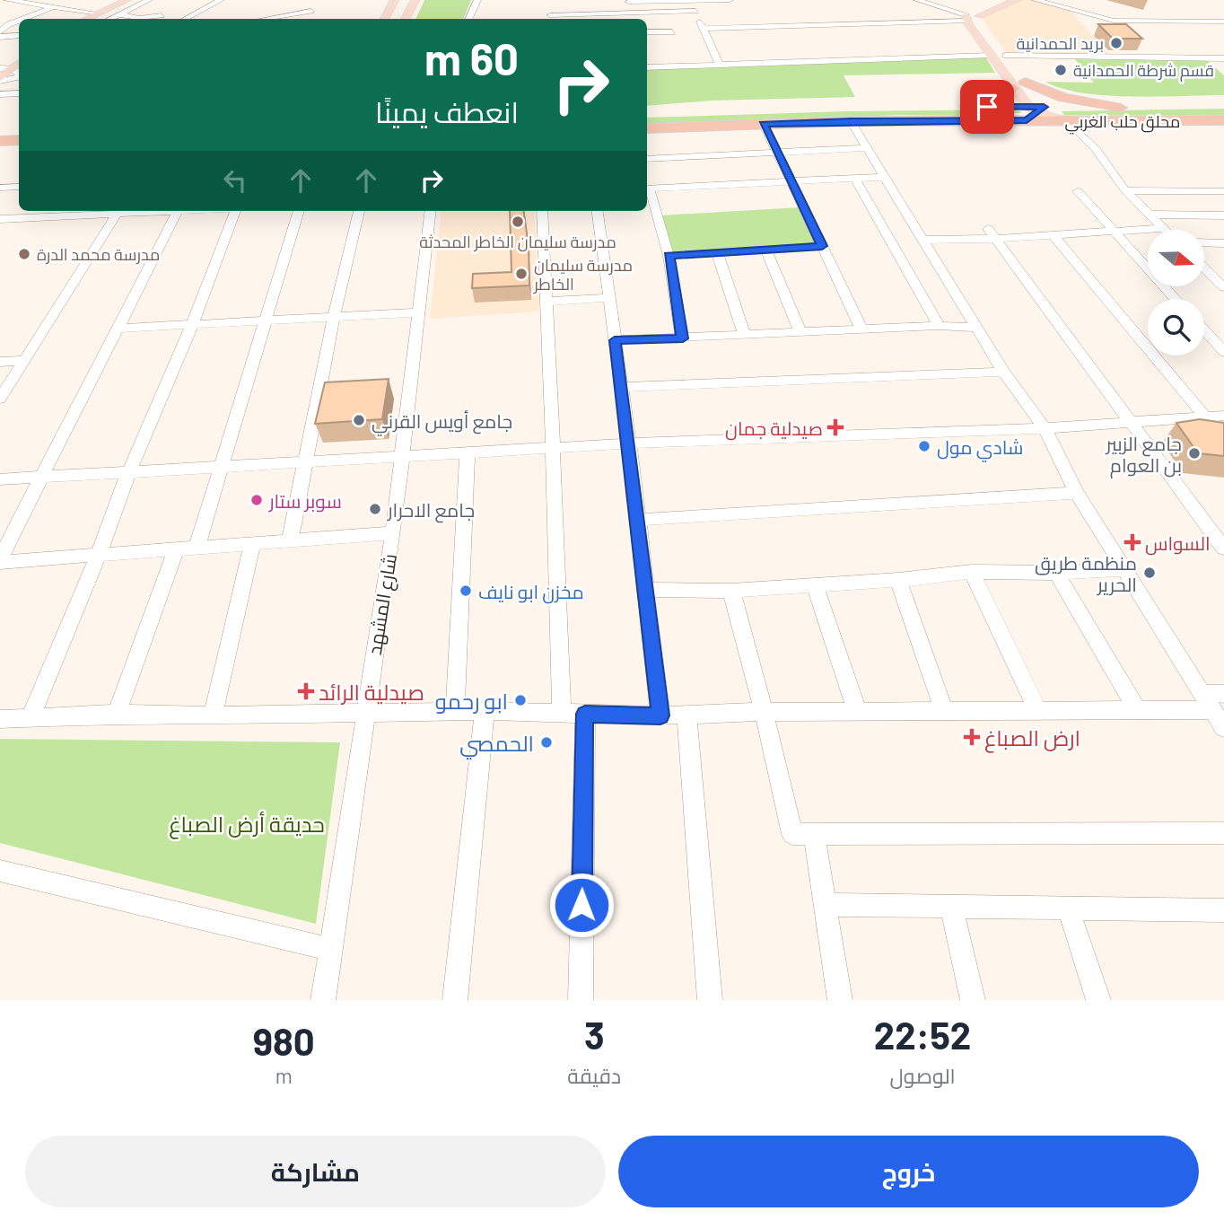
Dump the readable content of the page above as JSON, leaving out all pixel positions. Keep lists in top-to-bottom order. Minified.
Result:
{"streets":{"highway":["محلق حلب الغربي"],"street":["شارع المشهد"]},"parks":["حديقة أرض الصباغ"],"places":{"other":["بريد الحمدانية","قسم شرطة الحمدانية","مدرسة سليمان الخاطر المحدثة","مدرسة محمد الدرة","مدرسة سليمان الخاطر","جامع أويس القرني","شادي مول","جامع الزبير بن العوام","سوبر ستار","جامع الاحرار","منظمة طريق الحرير","مخزن ابو نايف","ابو رحمو","الحمصي"],"health":["صيدلية جمان","السواس","صيدلية الرائد","ارض الصباغ"]},"north":"right","page":{"turn":["60 m","انعطف يمينًا"],"eta":["22:52","الوصول","3","دقيقة","980","m"],"buttons":["خروج","مشاركة"]}}
